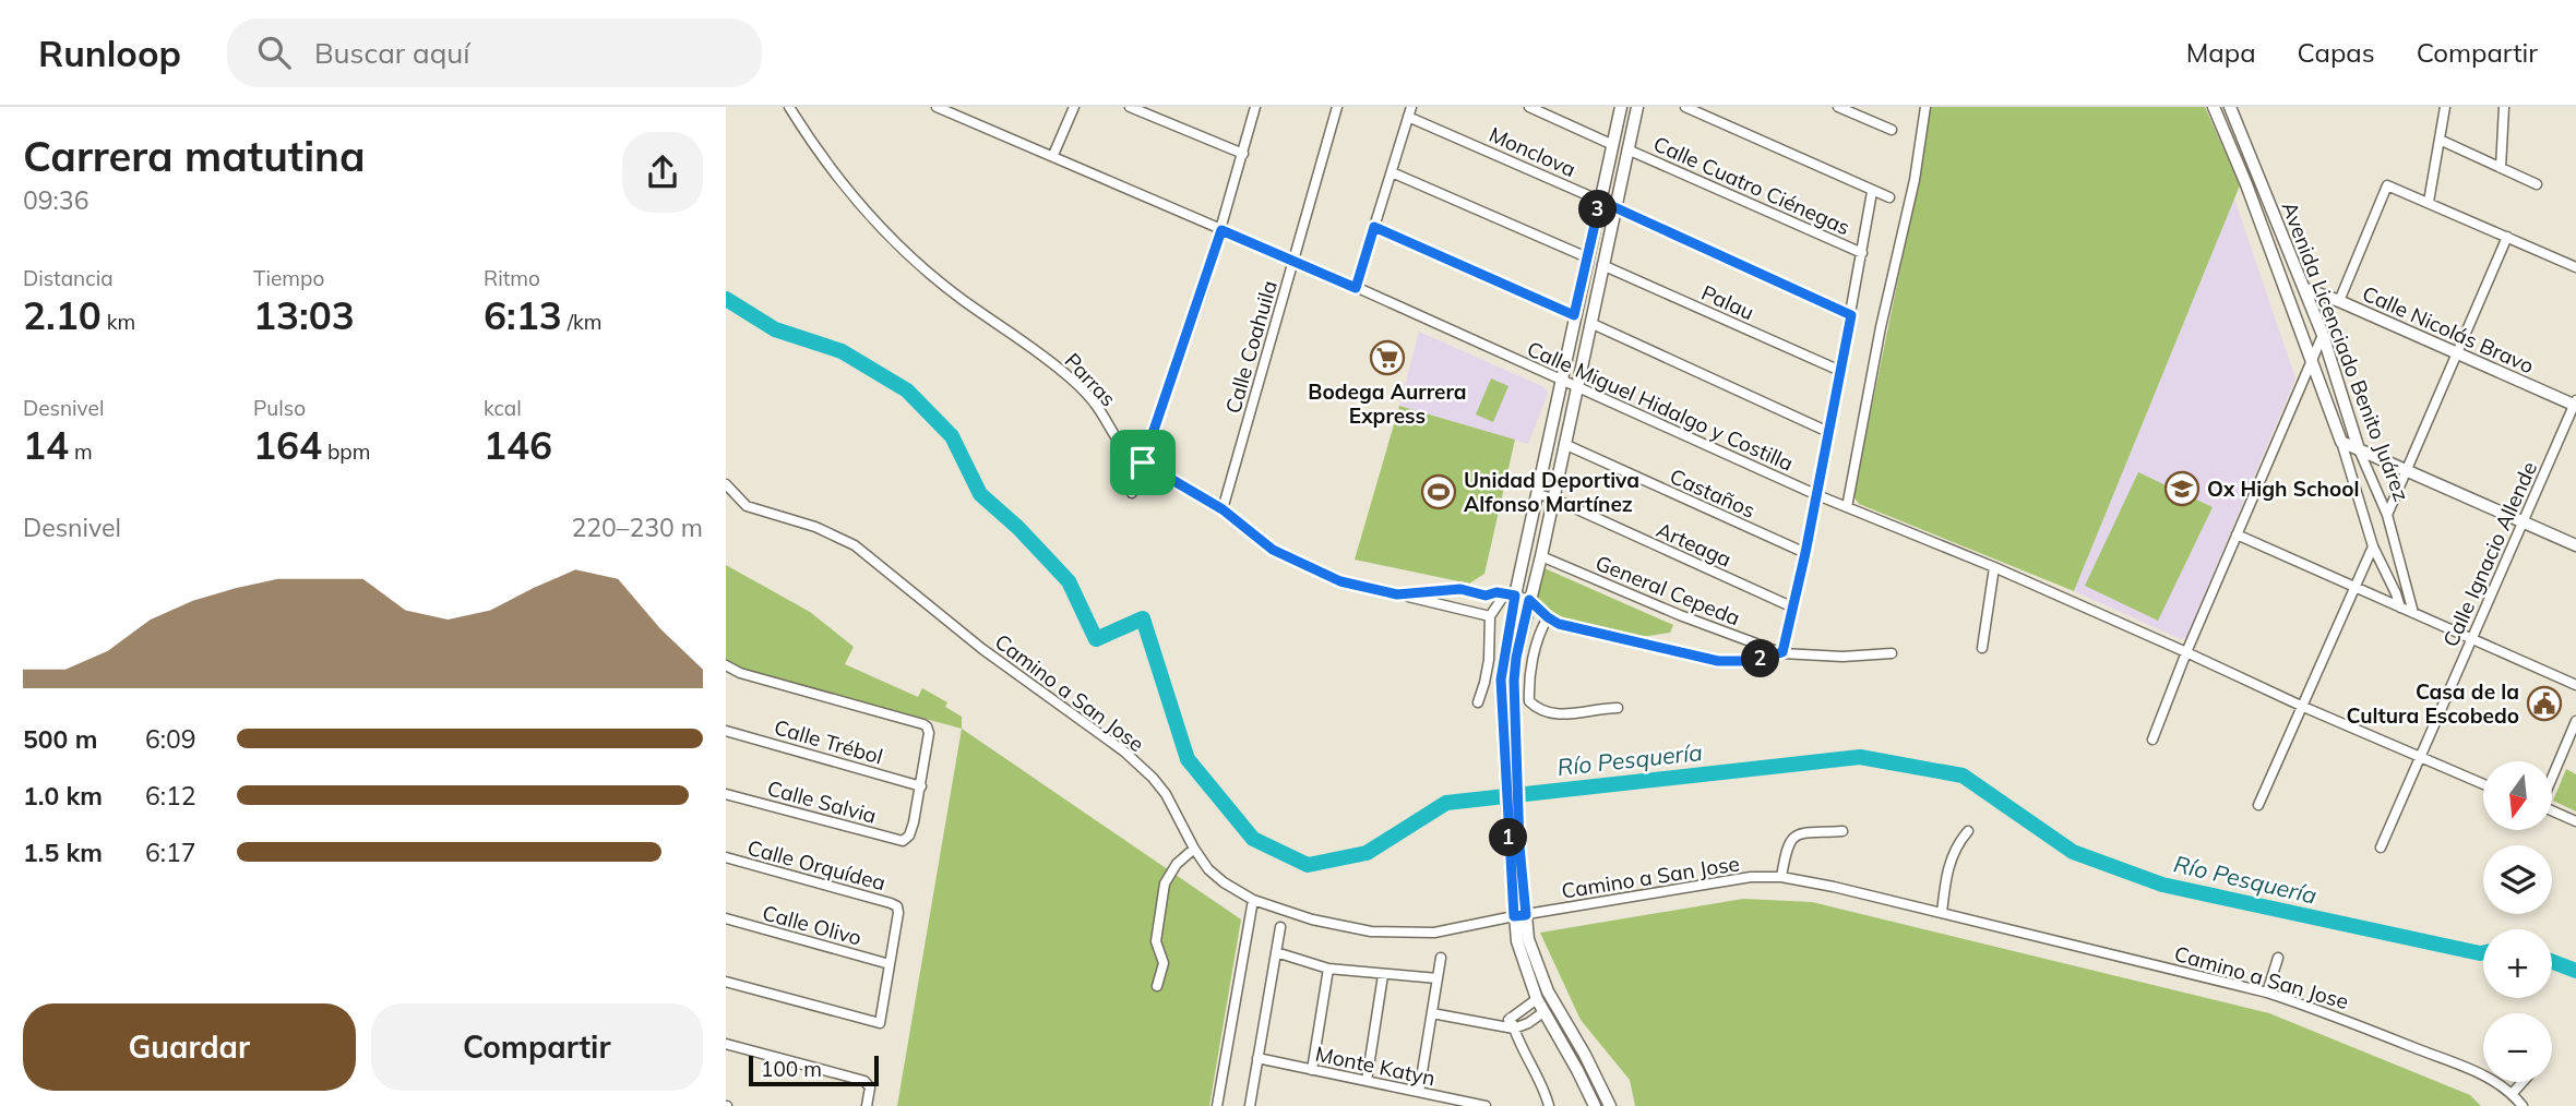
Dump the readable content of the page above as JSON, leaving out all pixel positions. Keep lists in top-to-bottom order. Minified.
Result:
{"streets":{"street":["Monclova","Calle Cuatro Ciénegas","Palau","Calle Nicolás Bravo","Calle Coahuila","Avenida Licenciado Benito Juárez","Parras","Calle Miguel Hidalgo y Costilla","Castaños","Arteaga","Calle Ignacio Allende","General Cepeda","Camino a San Jose","Calle Trébol","Calle Salvia","Calle Orquídea","Calle Olivo","Monte Katyn"]},"crossings":[["Calle Nicolás Bravo","Avenida Licenciado Benito Juárez"],["Calle Nicolás Bravo","Calle Ignacio Allende"],["Calle Coahuila","Parras"],["Calle Coahuila","Calle Miguel Hidalgo y Costilla"],["Parras","General Cepeda"],["Calle Miguel Hidalgo y Costilla","Calle Ignacio Allende"],["Calle Trébol","Calle Salvia"],["Calle Orquídea","Calle Olivo"]],"water":["Río Pesquería"],"places":{"supermarket":["Bodega Aurrera Express"],"school or university":["Ox High School"],"sports":["Unidad Deportiva Alfonso Martínez"],"public building":["Casa de la Cultura Escobedo"]},"scale_bar":"100 m","north":"bottom","page":{"header":"Runloop","search":"Buscar aquí","nav":["Mapa","Capas","Compartir"],"heading":["Carrera matutina","09:36"],"pins":["3","2","1"],"stats":[["Distancia","2.10 km"],["Tiempo","13:03"],["Ritmo","6:13 /km"],["Desnivel","14 m"],["Pulso","164 bpm"],["kcal","146"]],"chart":["Desnivel","220–230 m"],"list":[{"name":"500 m","note":"6:09"},{"name":"1.0 km","note":"6:12"},{"name":"1.5 km","note":"6:17"}],"map_buttons":["+","−"],"buttons":["Guardar","Compartir"],"scale":"100 m"}}
